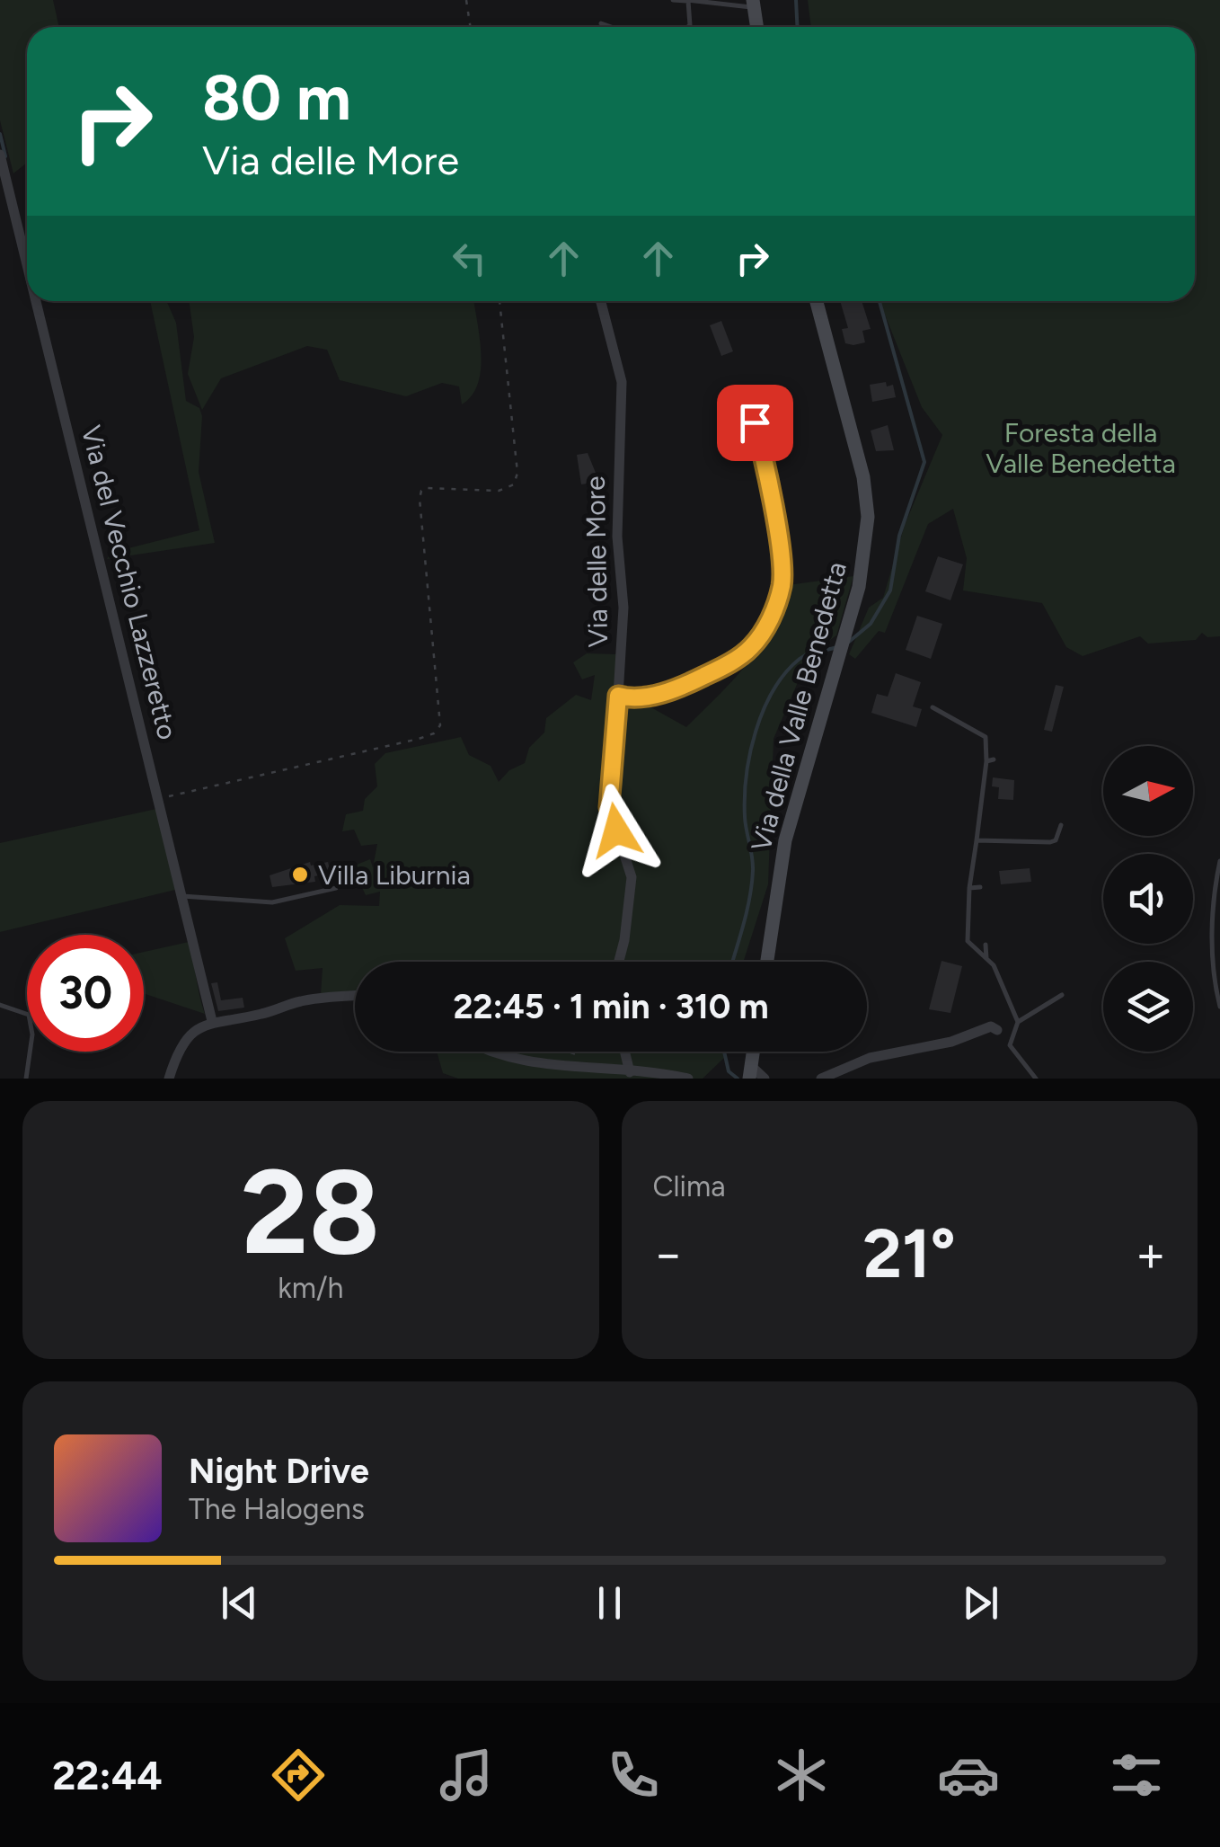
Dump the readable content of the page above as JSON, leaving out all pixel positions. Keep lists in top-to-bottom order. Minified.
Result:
{"streets":{"main road":["Via della Valle Benedetta"],"street":["Via delle More","Via del Vecchio Lazzeretto"]},"parks":["Foresta della Valle Benedetta"],"places":["Villa Liburnia"],"north":"right","page":{"turn":["80 m","Via delle More"],"limit":"30","trip":"22:45 · 1 min · 310 m","tile":[["28","km/h"],"Clima"],"heat":["−","21°","+"],"song":["Night Drive","The Halogens"],"tabs":"22:44"}}
